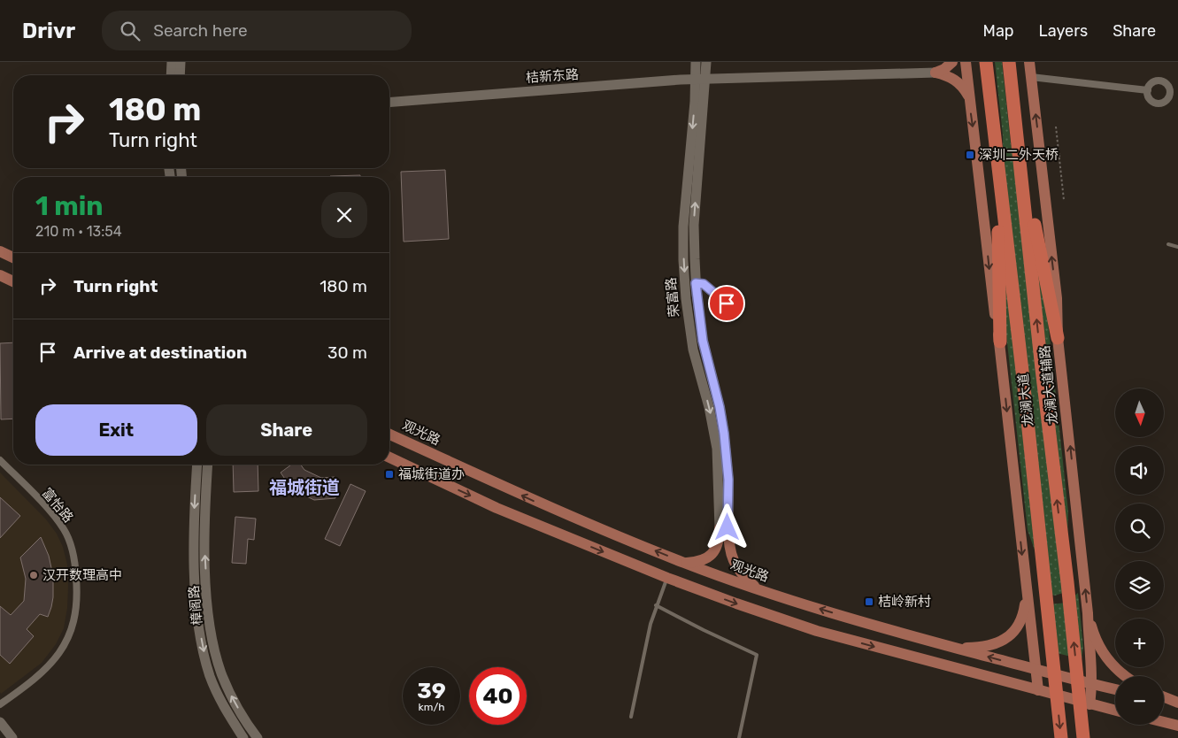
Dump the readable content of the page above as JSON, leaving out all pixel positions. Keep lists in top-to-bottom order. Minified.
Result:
{"streets":{"highway":["龙澜大道"],"main road":["龙澜大道辅路","观光路"],"street":["桔新东路","荣富路","富怡路","樟阁路"]},"crossings":[["桔新东路","荣富路"],["龙澜大道辅路","观光路"]],"districts":["福城街道"],"places":{"transit":["深圳二外天桥","福城街道办","桔岭新村"],"other":["汉开数理高中"]},"north":"bottom","page":{"header":"Drivr","search":"Search here","nav":["Map","Layers","Share"],"turn":["180 m","Turn right"],"heading":["1 min","210 m · 13:54"],"list":[{"name":"Turn right","value":"180 m"},{"name":"Arrive at destination","value":"30 m"}],"map_buttons":["+","−"],"buttons":["Exit","Share"],"speed":"39 km/h","limit":"40"}}
